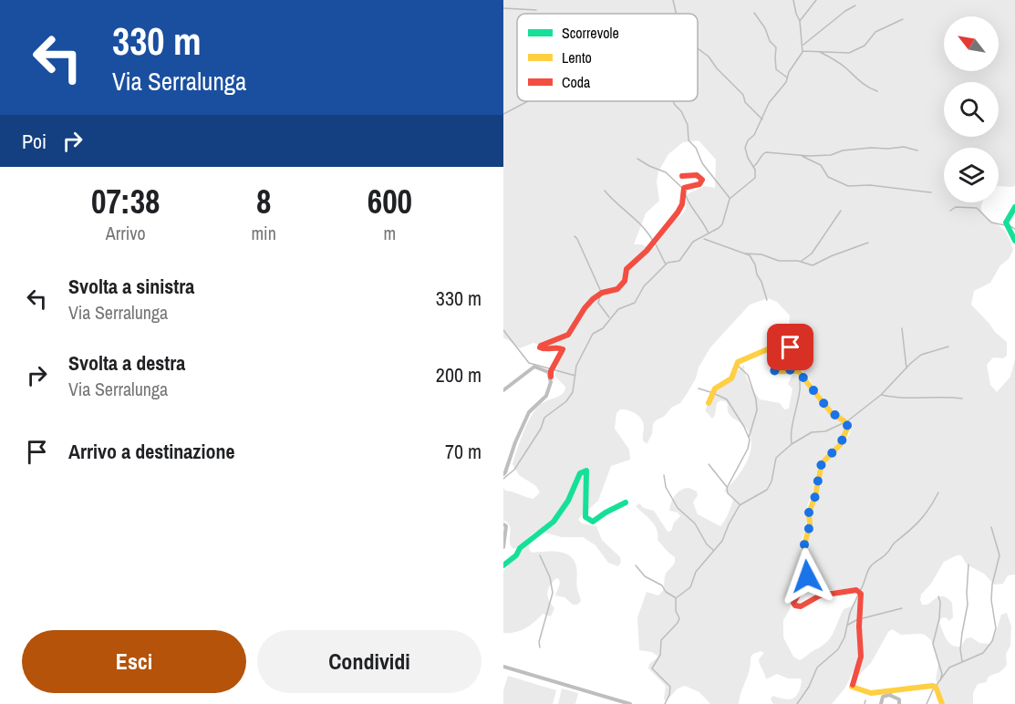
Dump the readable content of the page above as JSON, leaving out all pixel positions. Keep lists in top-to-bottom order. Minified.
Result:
{"legend":["Scorrevole","Lento","Coda"],"north":"top left","page":{"turn":["330 m","Via Serralunga"],"then":"Poi","eta":["07:38","Arrivo","8","min","600","m"],"list":[{"name":"Svolta a sinistra","note":"Via Serralunga","value":"330 m"},{"name":"Svolta a destra","note":"Via Serralunga","value":"200 m"},{"name":"Arrivo a destinazione","value":"70 m"}],"buttons":["Esci","Condividi"]}}
